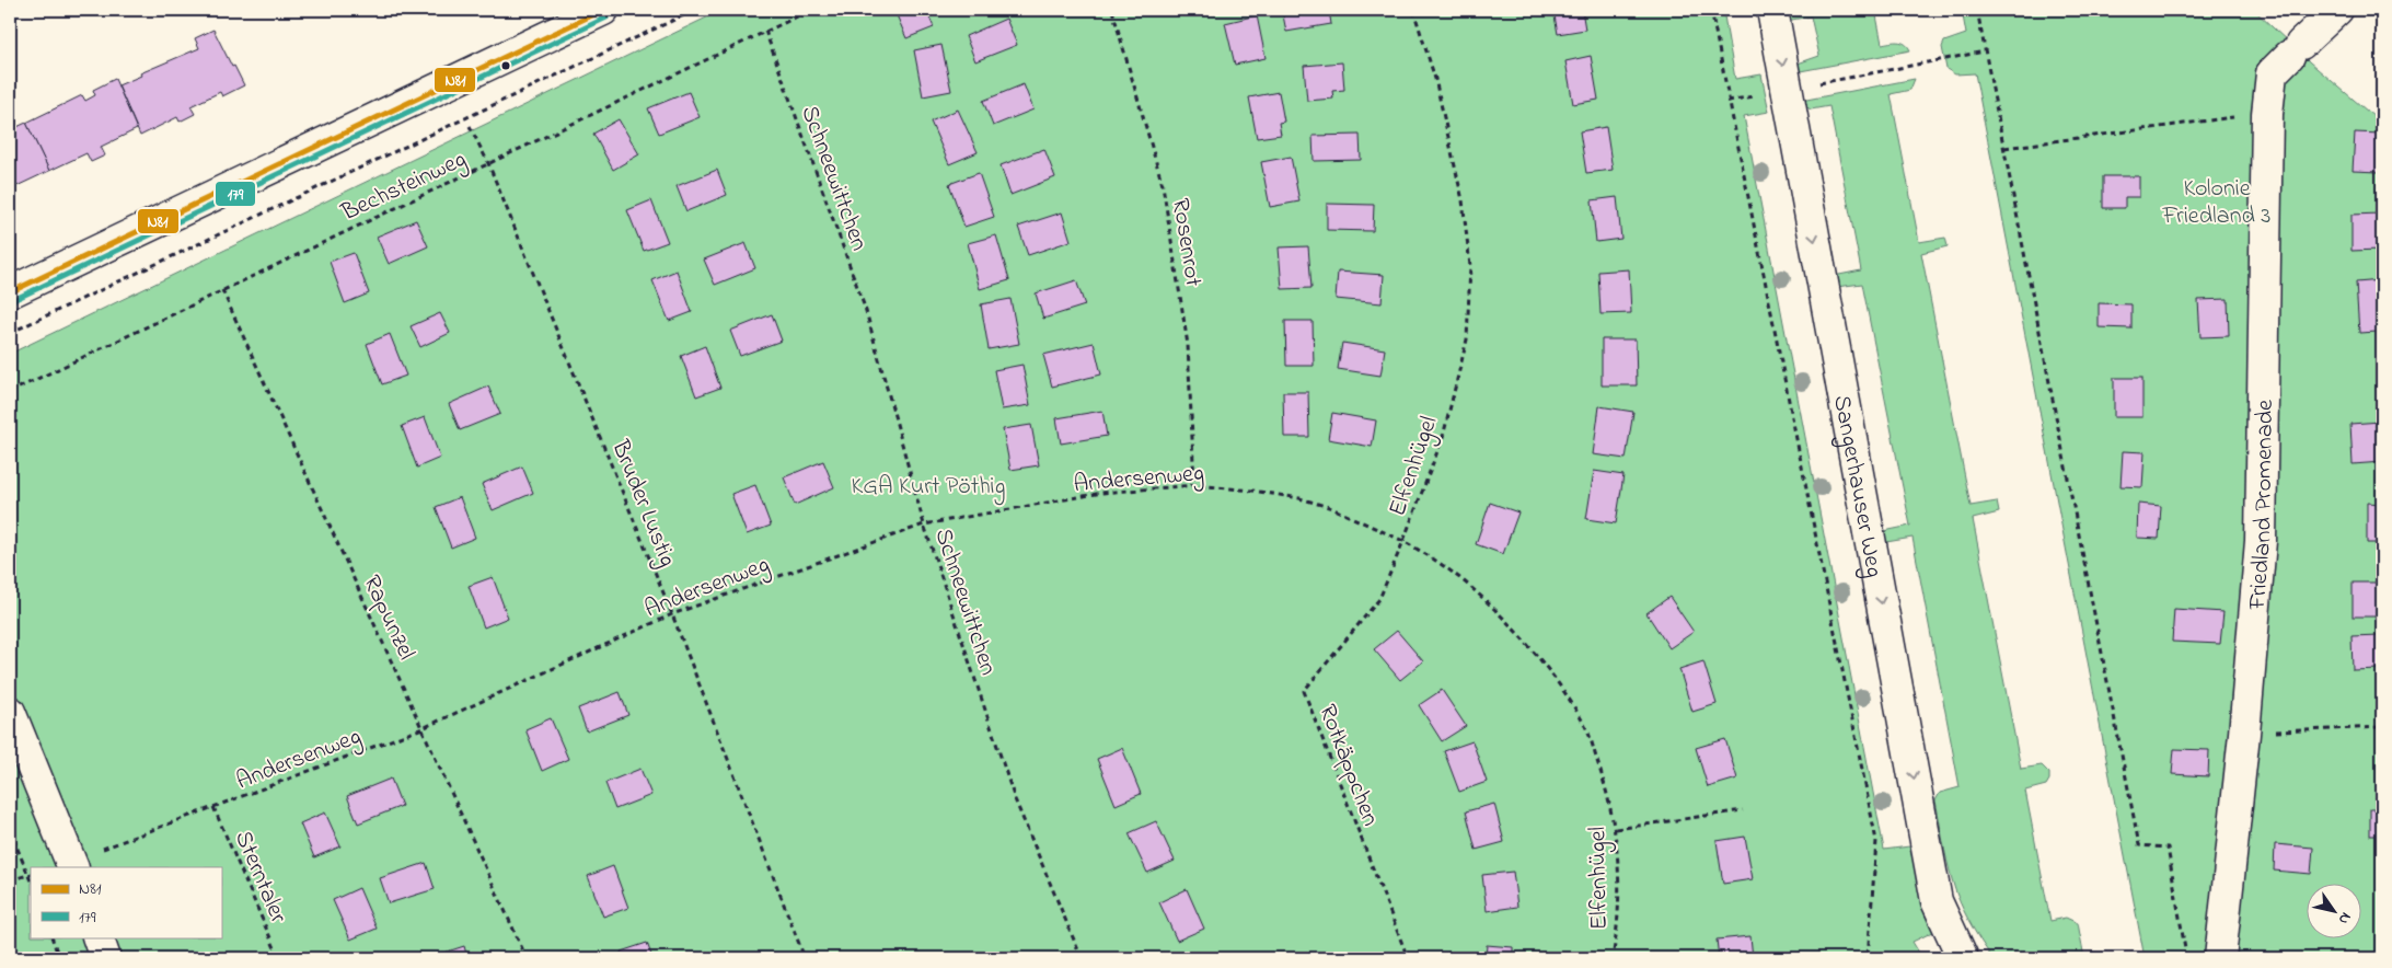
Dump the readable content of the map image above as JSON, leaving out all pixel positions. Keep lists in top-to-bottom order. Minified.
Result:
{"streets":{"street":["Sangerhauser Weg","Friedland Promenade"],"path":["Schneewittchen","Bechsteinweg","Rosenrot","Elfenhügel","Andersenweg","Bruder Lustig","Rapunzel","Rotkäppchen","Sterntaler"]},"crossings":[["Schneewittchen","Bechsteinweg"],["Schneewittchen","Andersenweg"],["Bechsteinweg","Bruder Lustig"],["Bechsteinweg","Rapunzel"],["Rosenrot","Andersenweg"],["Elfenhügel","Andersenweg"],["Elfenhügel","Rotkäppchen"],["Andersenweg","Bruder Lustig"],["Andersenweg","Rapunzel"],["Andersenweg","Rotkäppchen"],["Andersenweg","Sterntaler"]],"one_way":["Sangerhauser Weg"],"parks":["Kolonie Friedland 3","KGA Kurt Pöthig"],"lines":["transit line N81","transit line 179"],"legend":["N81","179"],"north":"bottom right"}
